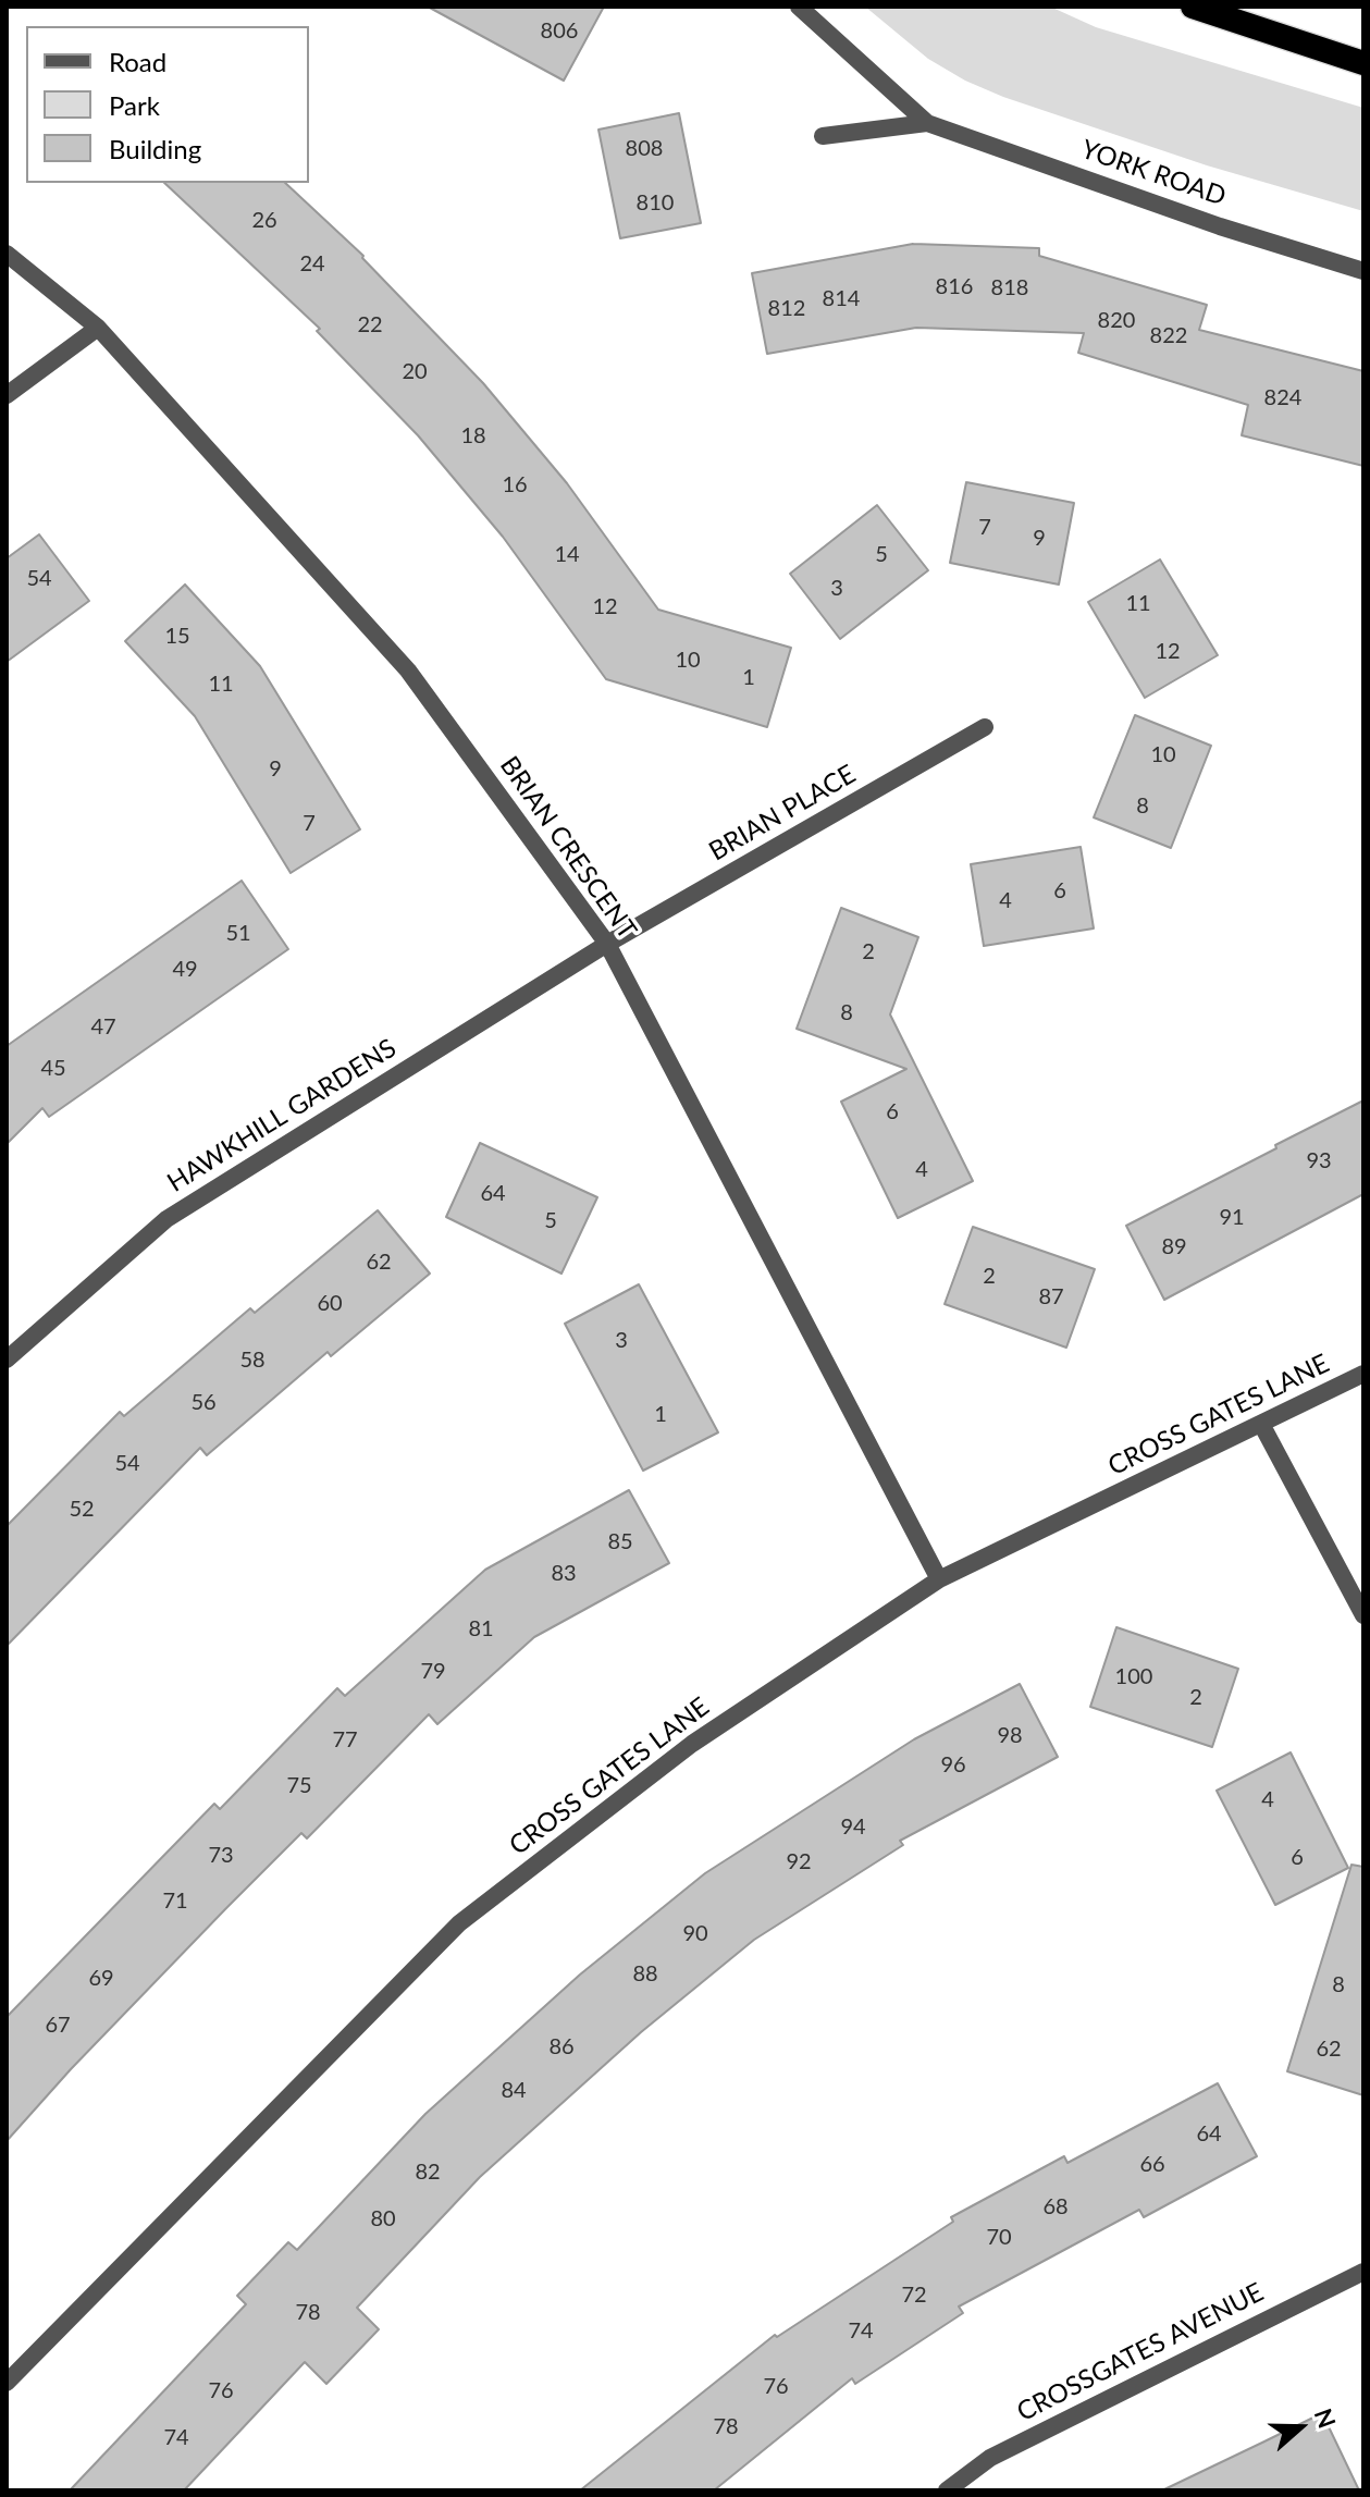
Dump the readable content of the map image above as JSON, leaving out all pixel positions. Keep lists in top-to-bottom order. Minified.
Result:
{"streets":{"street":["YORK ROAD","BRIAN PLACE","BRIAN CRESCENT","HAWKHILL GARDENS","CROSS GATES LANE","CROSSGATES AVENUE"]},"crossings":[["BRIAN PLACE","BRIAN CRESCENT"],["BRIAN PLACE","HAWKHILL GARDENS"],["BRIAN CRESCENT","HAWKHILL GARDENS"],["BRIAN CRESCENT","CROSS GATES LANE"]],"house_numbers":["806","808","810","26","24","816","818","814","812","820","22","822","20","824","18","16","7","9","14","5","54","3","11","12","15","12","10","1","11","10","9","8","7","6","4","51","2","49","8","47","45","6","93","4","64","91","5","89","62","2","87","60","3","58","56","1","54","52","85","83","81","79","100","2","98","77","96","75","4","94","73","6","92","71","90","88","69","8","67","86","62","84","64","66","82","68","80","70","72","78","74","76","76","78","74"],"legend":["Road","Park","Building"],"north":"right"}
